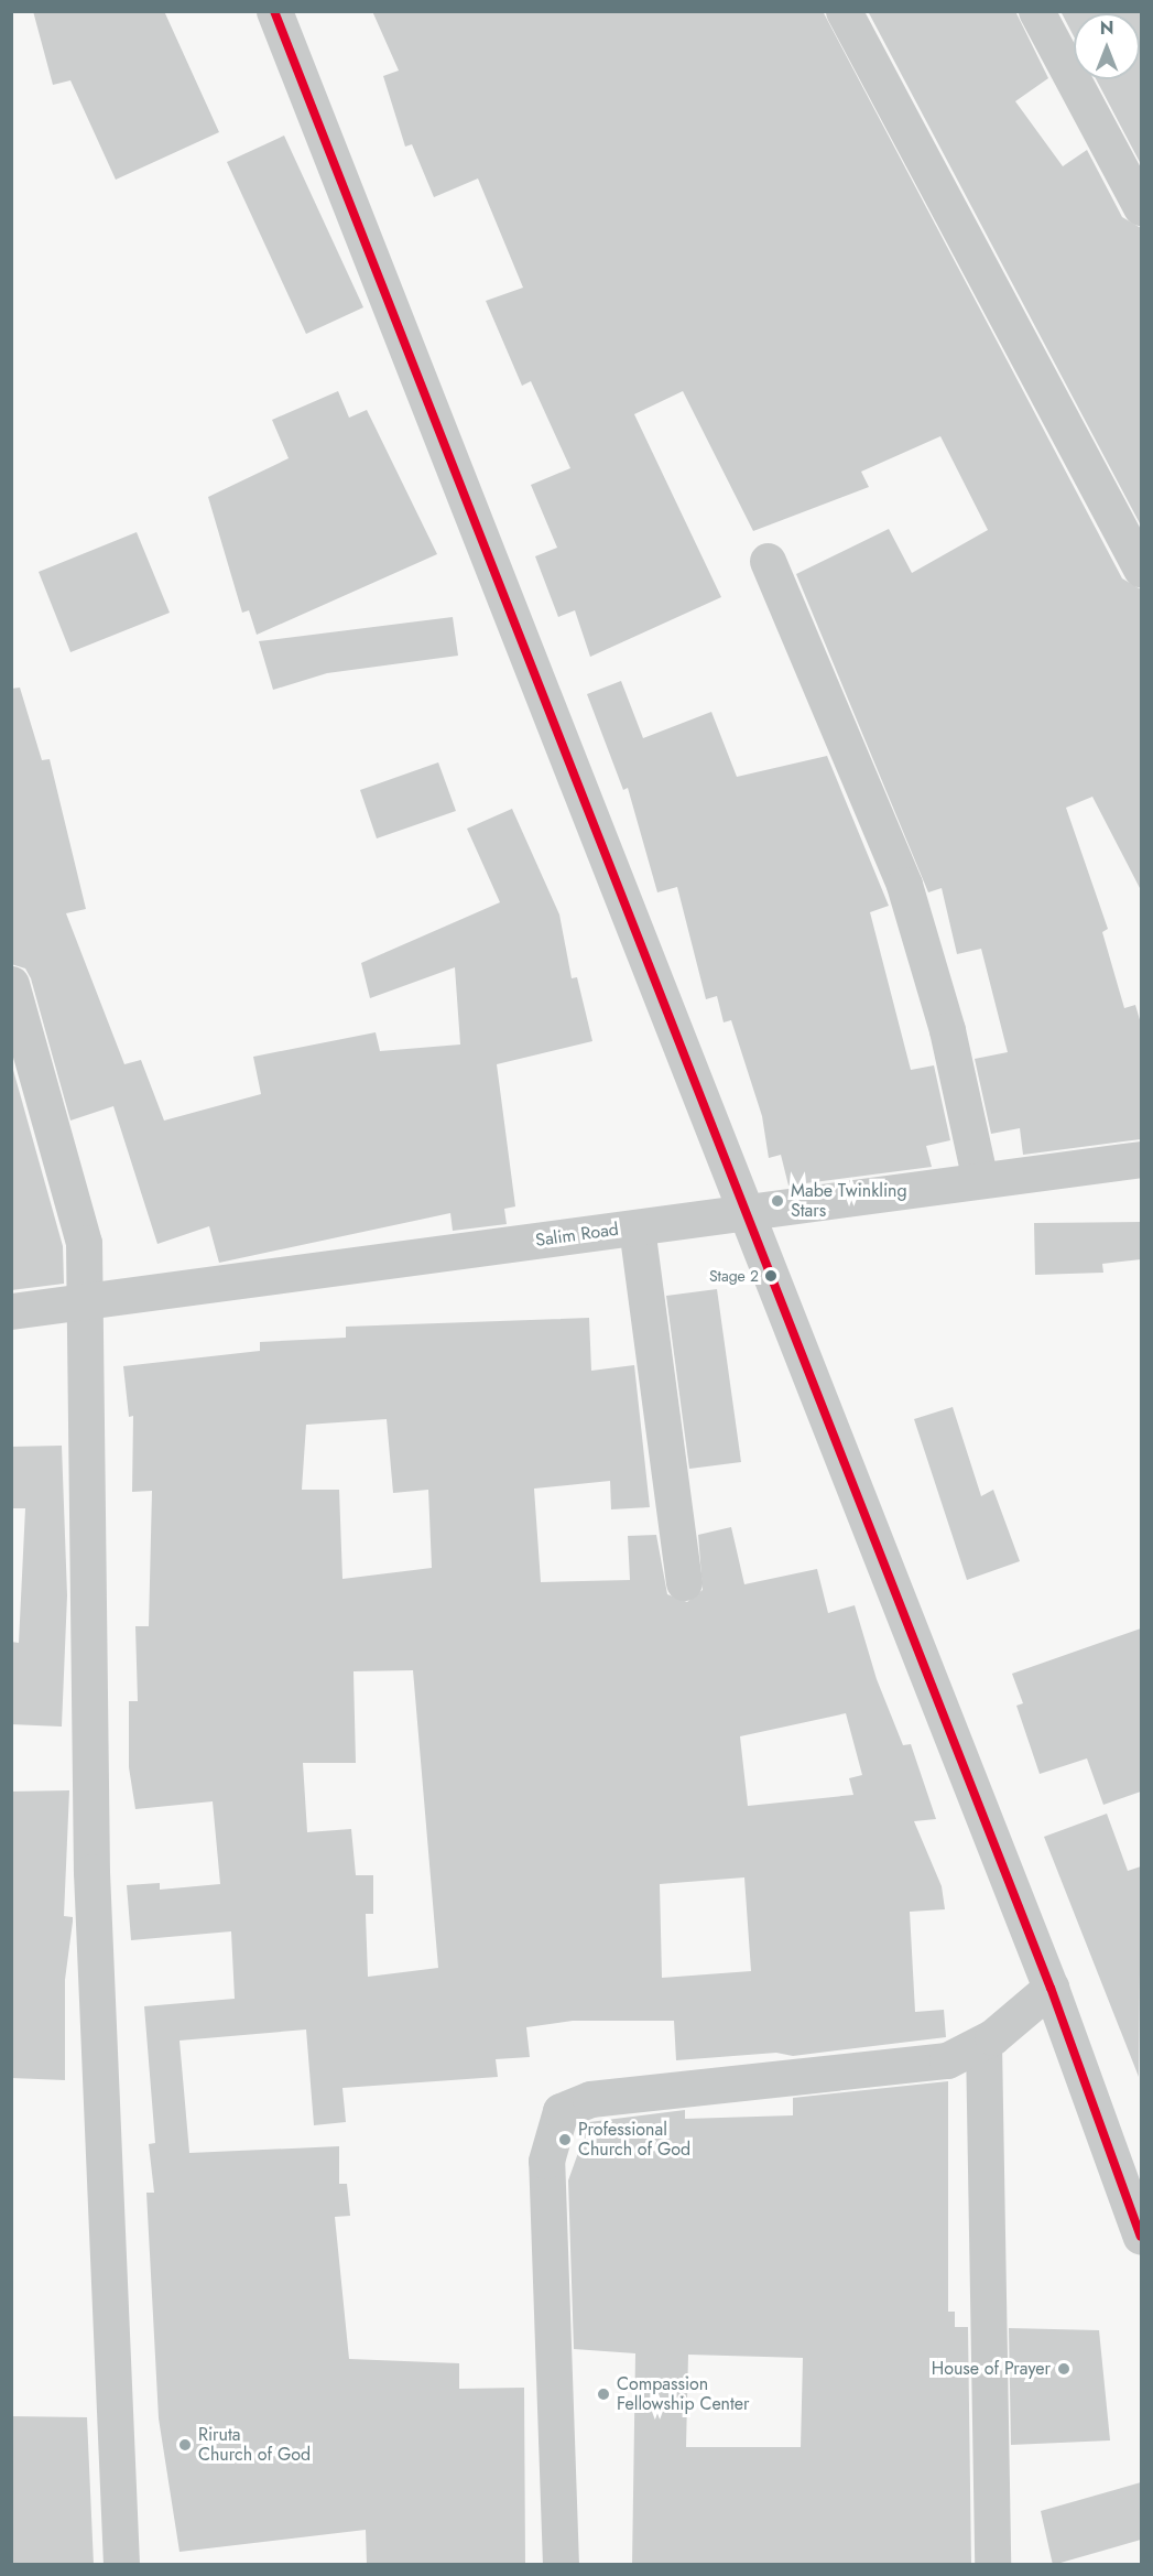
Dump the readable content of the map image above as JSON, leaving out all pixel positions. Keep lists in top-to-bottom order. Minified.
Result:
{"streets":{"street":["Salim Road"]},"places":["Mabe Twinkling Stars","Stage 2","Professional Church of God","House of Prayer","Compassion Fellowship Center","Riruta Church of God"],"north":"top"}
